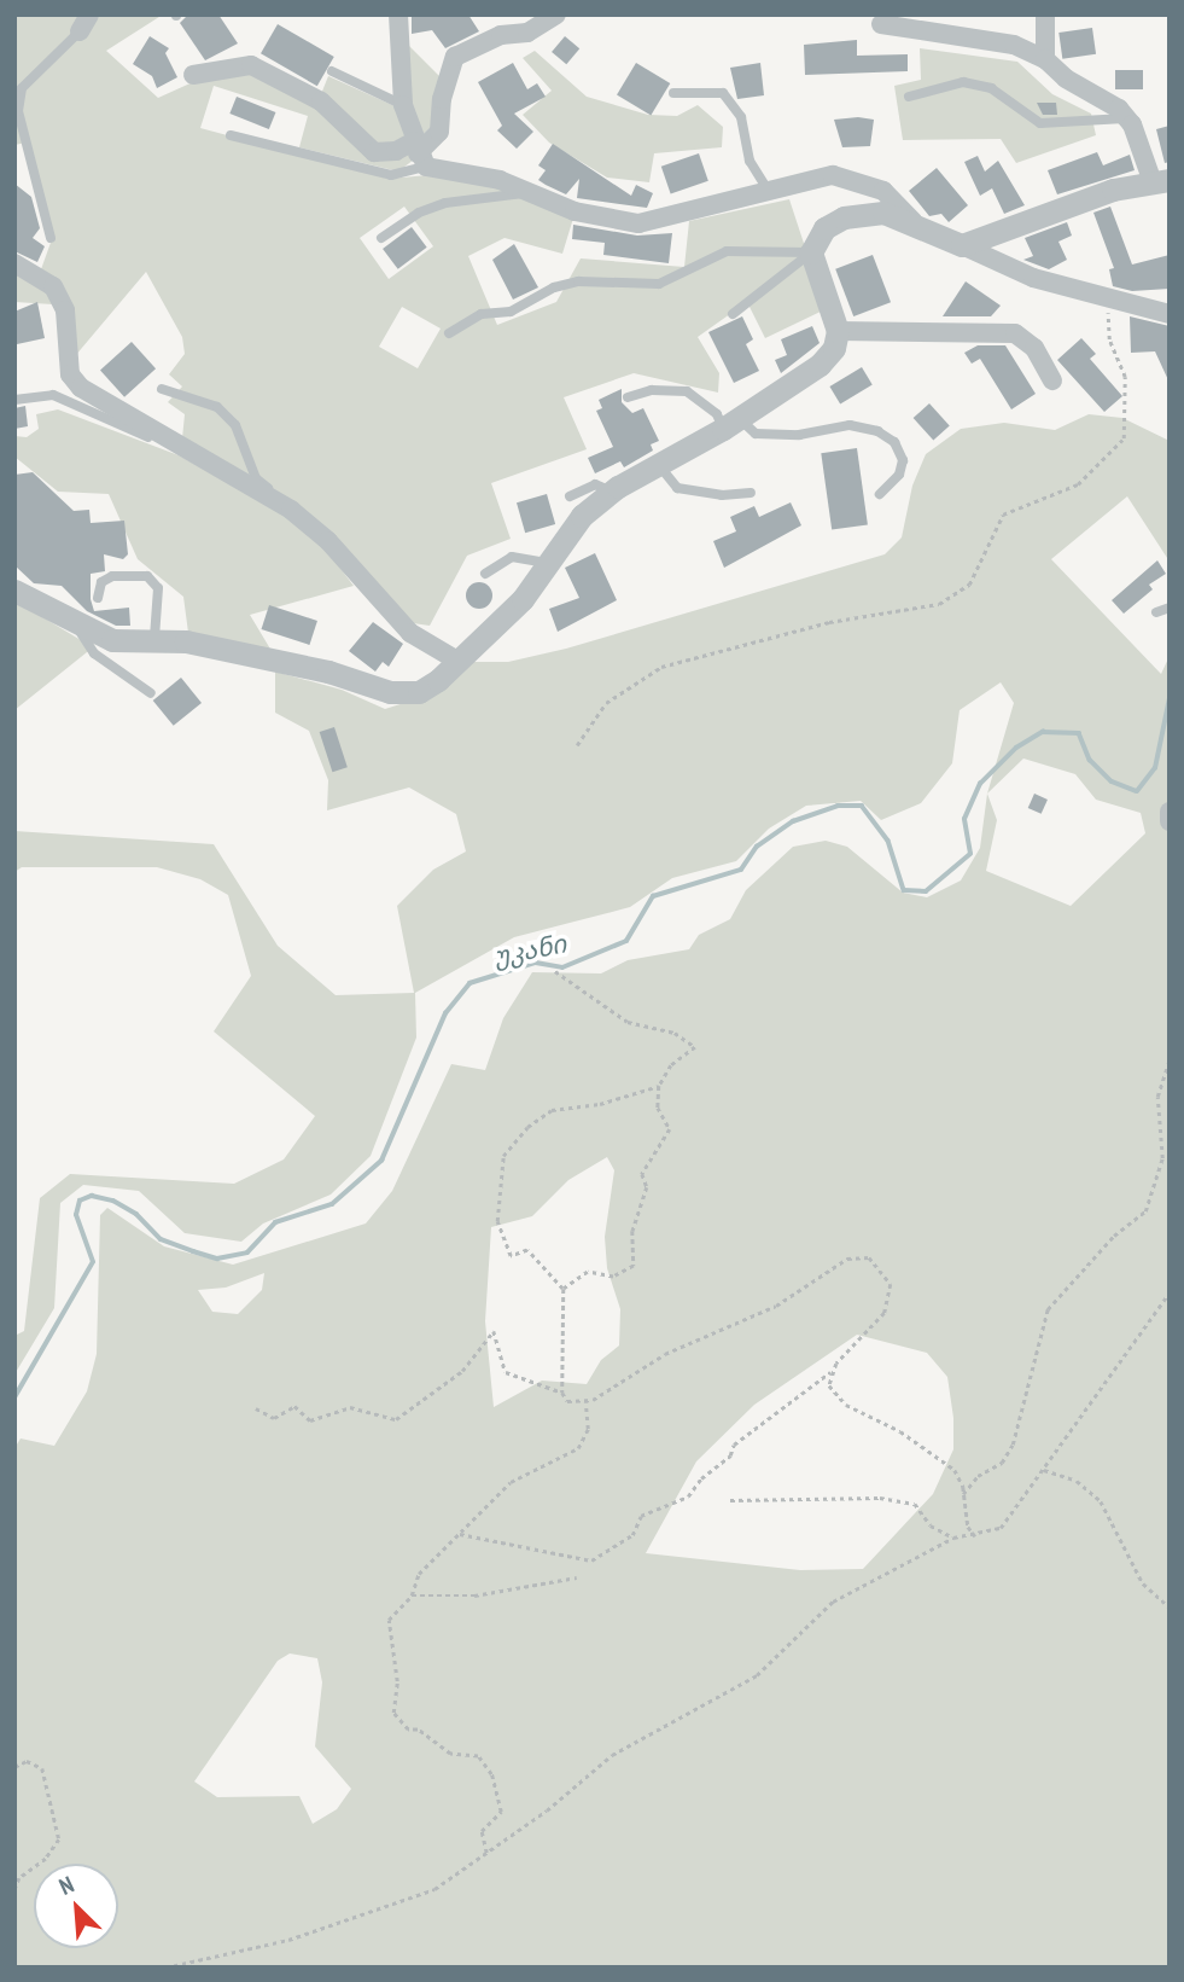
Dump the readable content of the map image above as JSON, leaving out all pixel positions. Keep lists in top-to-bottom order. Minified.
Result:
{"water":["უკანი"],"north":"top left"}
